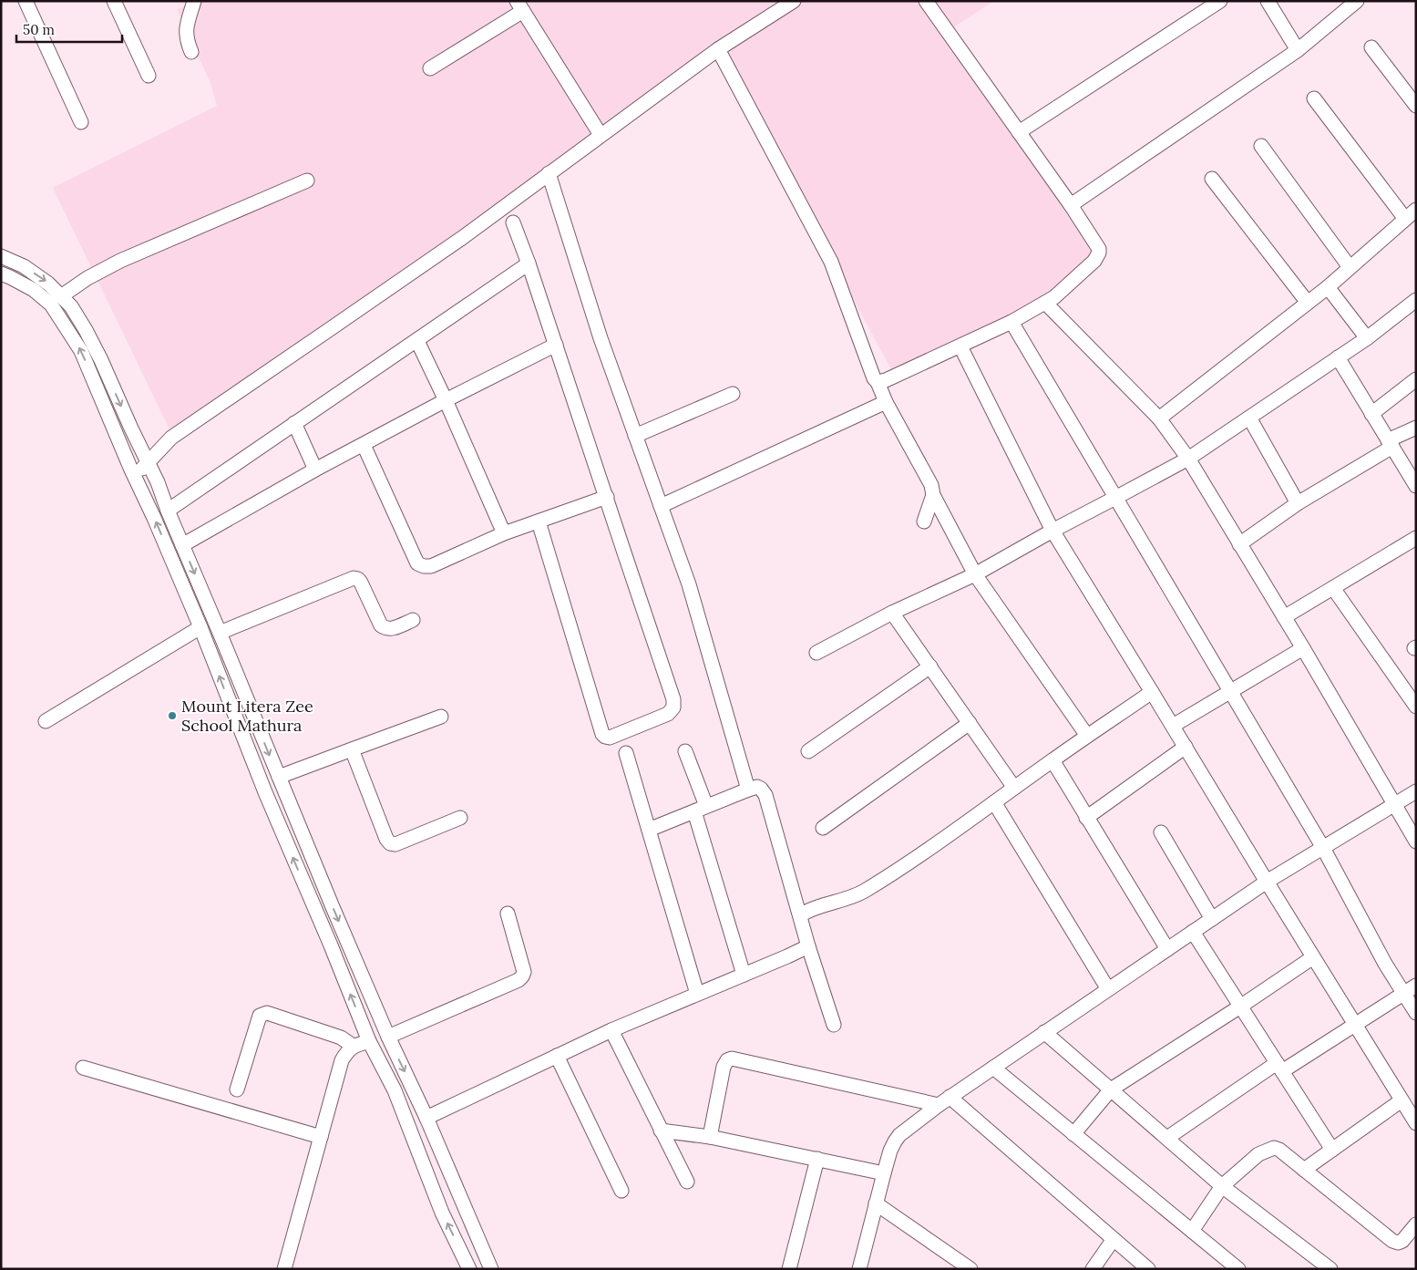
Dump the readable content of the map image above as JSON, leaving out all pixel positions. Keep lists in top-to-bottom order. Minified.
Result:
{"places":["Mount Litera Zee School Mathura"],"scale_bar":"50 m"}
